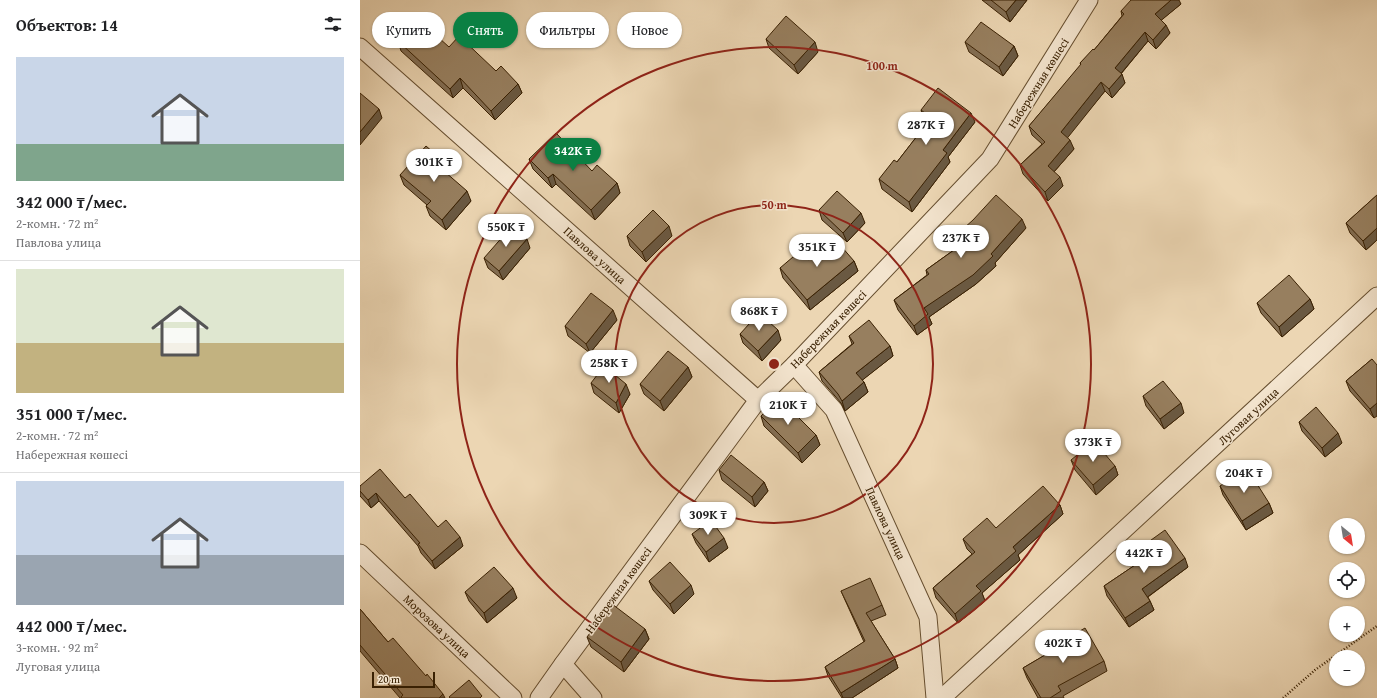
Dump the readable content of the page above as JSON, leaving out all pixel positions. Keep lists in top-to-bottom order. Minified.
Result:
{"streets":{"street":["Набережная көшесі","Павлова улица","Луговая улица","Морозова улица"]},"crossings":[["Набережная көшесі","Павлова улица"]],"scale_bar":"20 m","north":"bottom right","page":{"heading":"Объектов: 14","chip":["Купить","Снять","Фильтры","Новое"],"list":[{"name":"342 000 ₸/мес.","note":"2-комн. · 72 m² · Павлова улица"},{"name":"351 000 ₸/мес.","note":"2-комн. · 72 m² · Набережная көшесі"},{"name":"442 000 ₸/мес.","note":"3-комн. · 92 m² · Луговая улица"}],"price":["287K ₸","342K ₸","301K ₸","550K ₸","237K ₸","351K ₸","868K ₸","258K ₸","210K ₸","373K ₸","204K ₸","309K ₸","442K ₸","402K ₸"],"map_buttons":["+","−"],"scale":"20 m"},"rings":["100 m","50 m"]}
